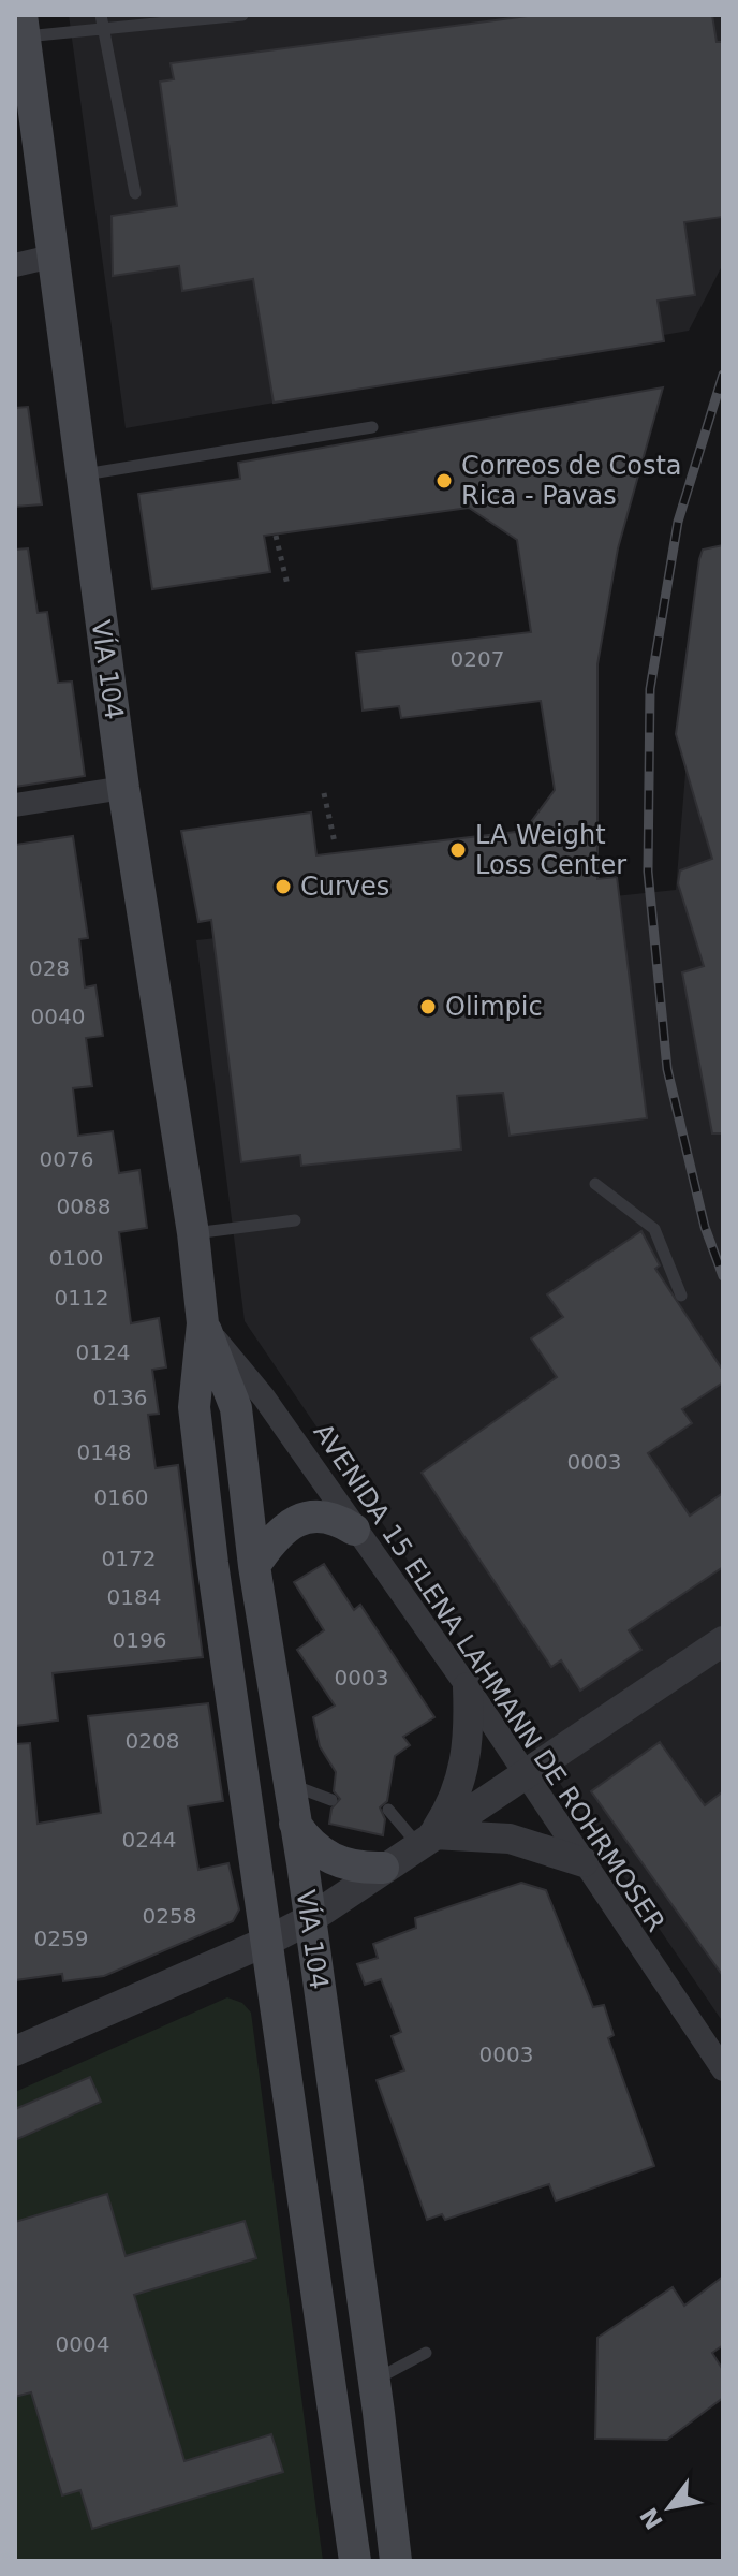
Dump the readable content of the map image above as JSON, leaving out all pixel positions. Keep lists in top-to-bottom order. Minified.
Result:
{"streets":{"main road":["VÍA 104"],"street":["AVENIDA 15 ELENA LAHMANN DE ROHRMOSER"]},"crossings":[["VÍA 104","AVENIDA 15 ELENA LAHMANN DE ROHRMOSER"]],"places":["Correos de Costa Rica - Pavas","LA Weight Loss Center","Curves","Olimpic"],"house_numbers":["0207","028","0040","0076","0088","0100","0112","0124","0136","0148","0003","0160","0172","0184","0196","0003","0208","0244","0258","0259","0003","0004"],"north":"bottom left"}
